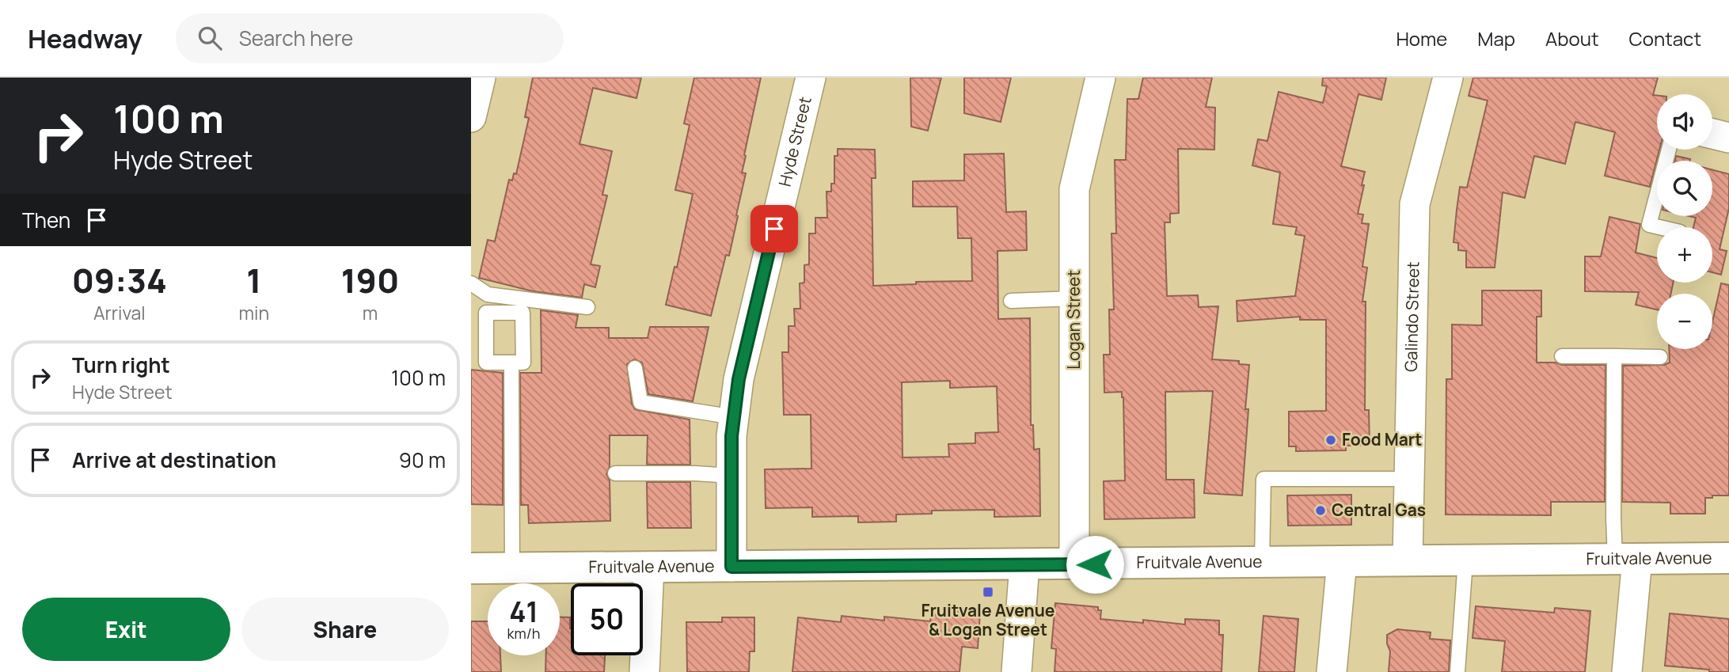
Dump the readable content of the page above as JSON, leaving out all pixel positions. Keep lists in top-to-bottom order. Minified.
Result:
{"streets":{"main road":["Fruitvale Avenue"],"street":["Hyde Street","Galindo Street","Logan Street"]},"crossings":[["Hyde Street","Fruitvale Avenue"],["Galindo Street","Fruitvale Avenue"],["Logan Street","Fruitvale Avenue"]],"places":{"other":["Food Mart","Central Gas"],"transit":["Fruitvale Avenue & Logan Street"]},"page":{"header":"Headway","search":"Search here","nav":["Home","Map","About","Contact"],"turn":["100 m","Hyde Street"],"map_buttons":["+","−"],"then":"Then","eta":["09:34","Arrival","1","min","190","m"],"list":[{"name":"Turn right","note":"Hyde Street","value":"100 m"},{"name":"Arrive at destination","value":"90 m"}],"speed":"41 km/h","limit":"50","buttons":["Exit","Share"]}}
